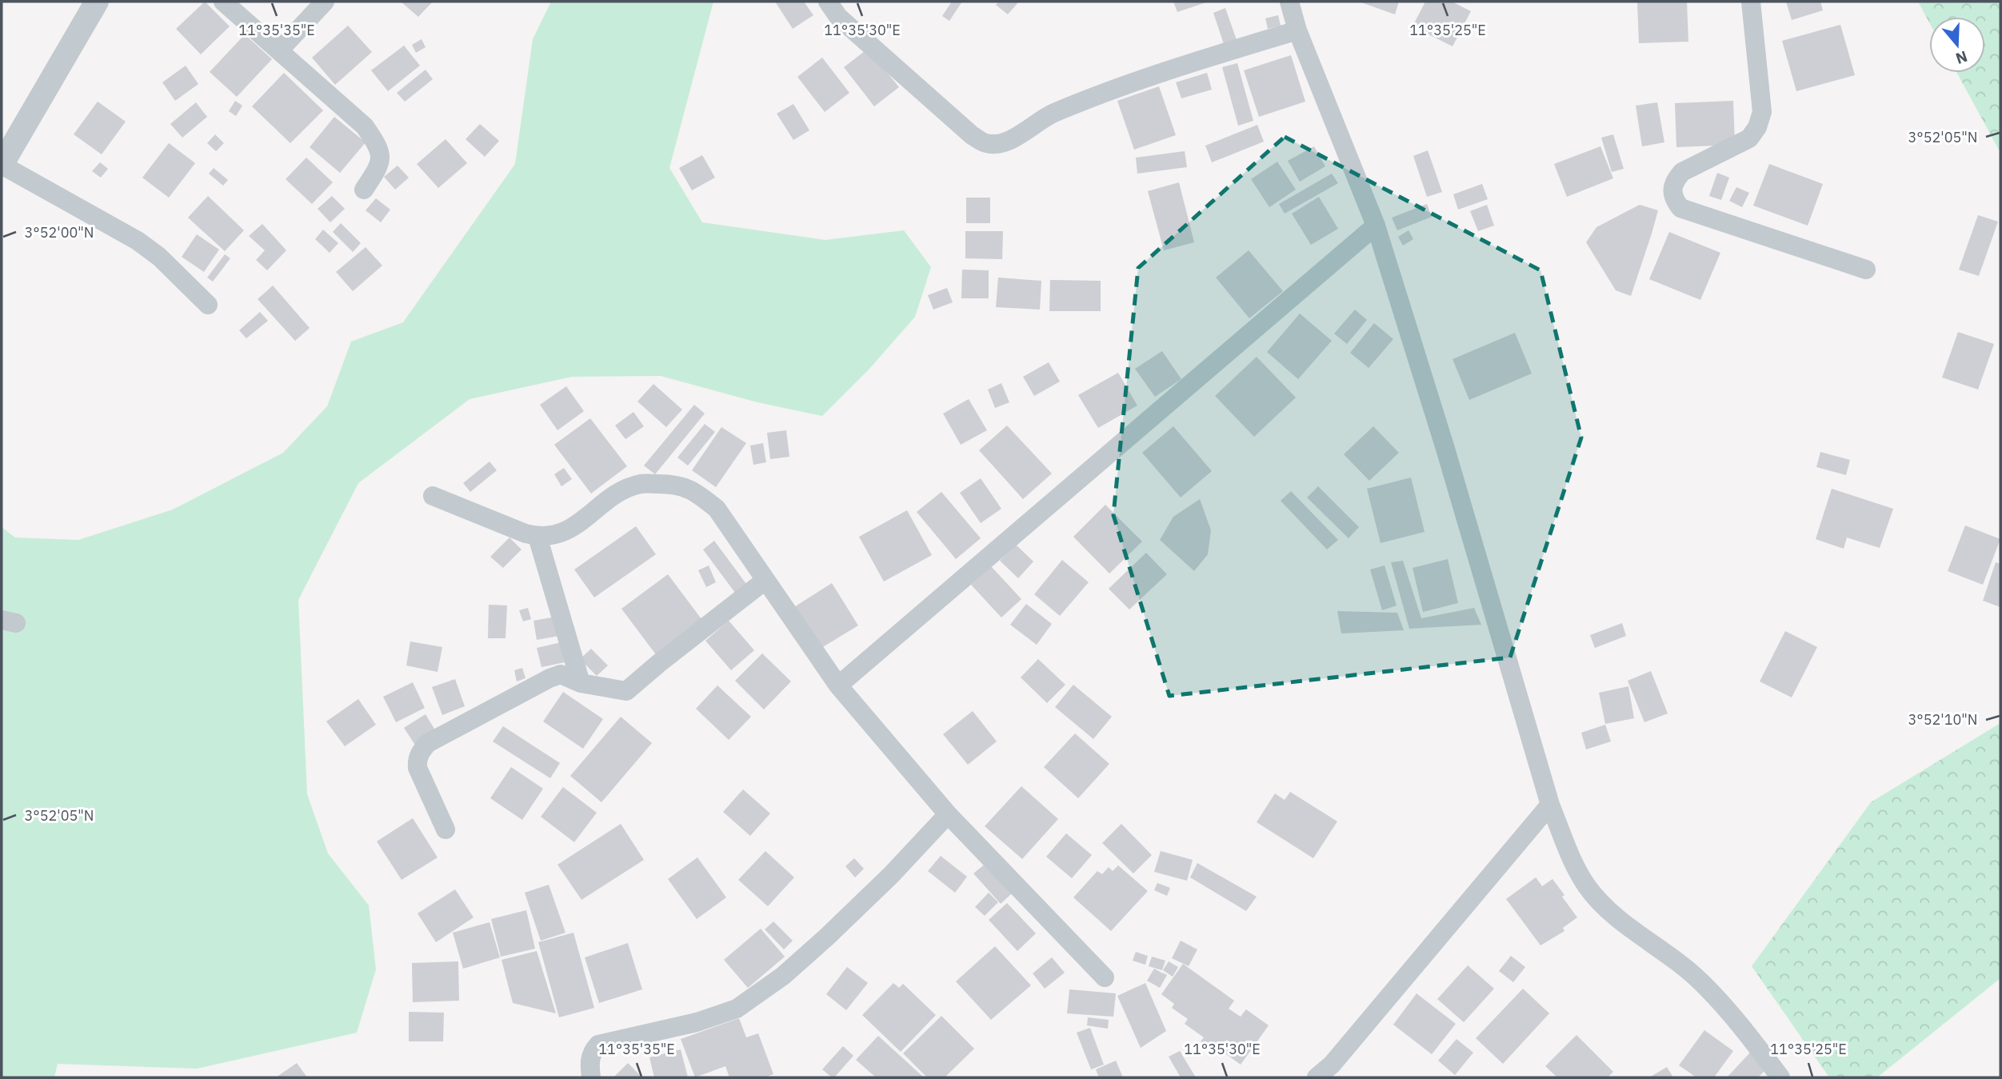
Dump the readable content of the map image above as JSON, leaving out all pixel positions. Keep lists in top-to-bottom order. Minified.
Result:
{"north":"bottom","coordinates":["11°35'35\"E","11°35'30\"E","11°35'25\"E","3°52'05\"N","3°52'00\"N","3°52'10\"N"]}
